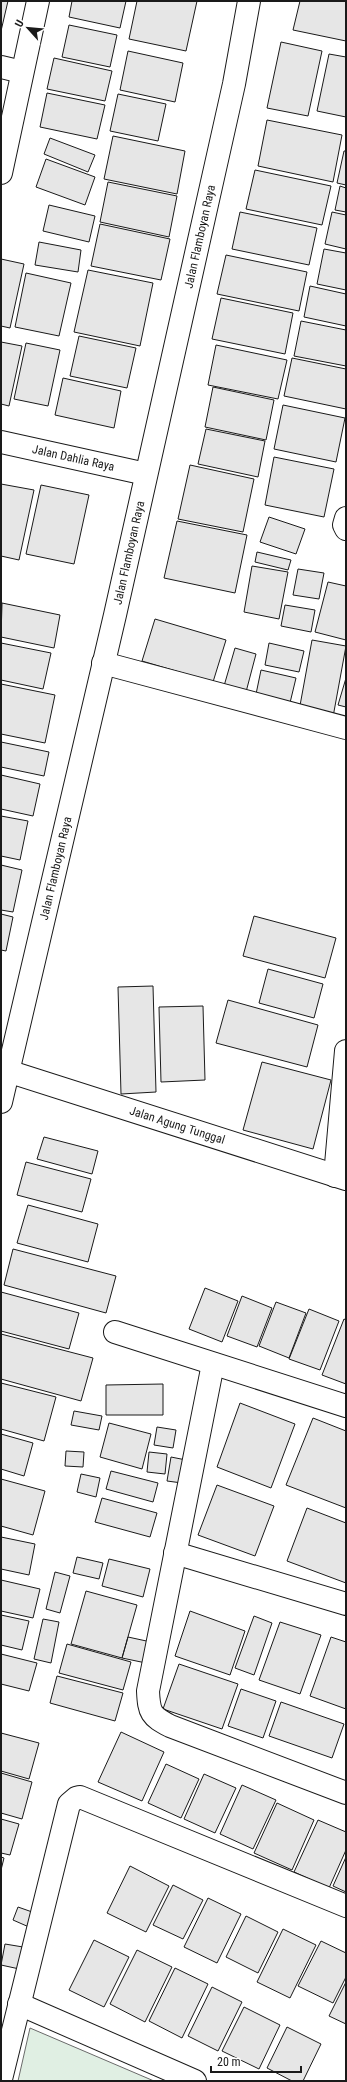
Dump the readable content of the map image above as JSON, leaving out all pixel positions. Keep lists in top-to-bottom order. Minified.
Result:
{"streets":{"street":["Jalan Flamboyan Raya","Jalan Dahlia Raya","Jalan Agung Tunggal"]},"crossings":[["Jalan Flamboyan Raya","Jalan Dahlia Raya"],["Jalan Flamboyan Raya","Jalan Agung Tunggal"]],"scale_bar":"20 m","north":"top left"}
